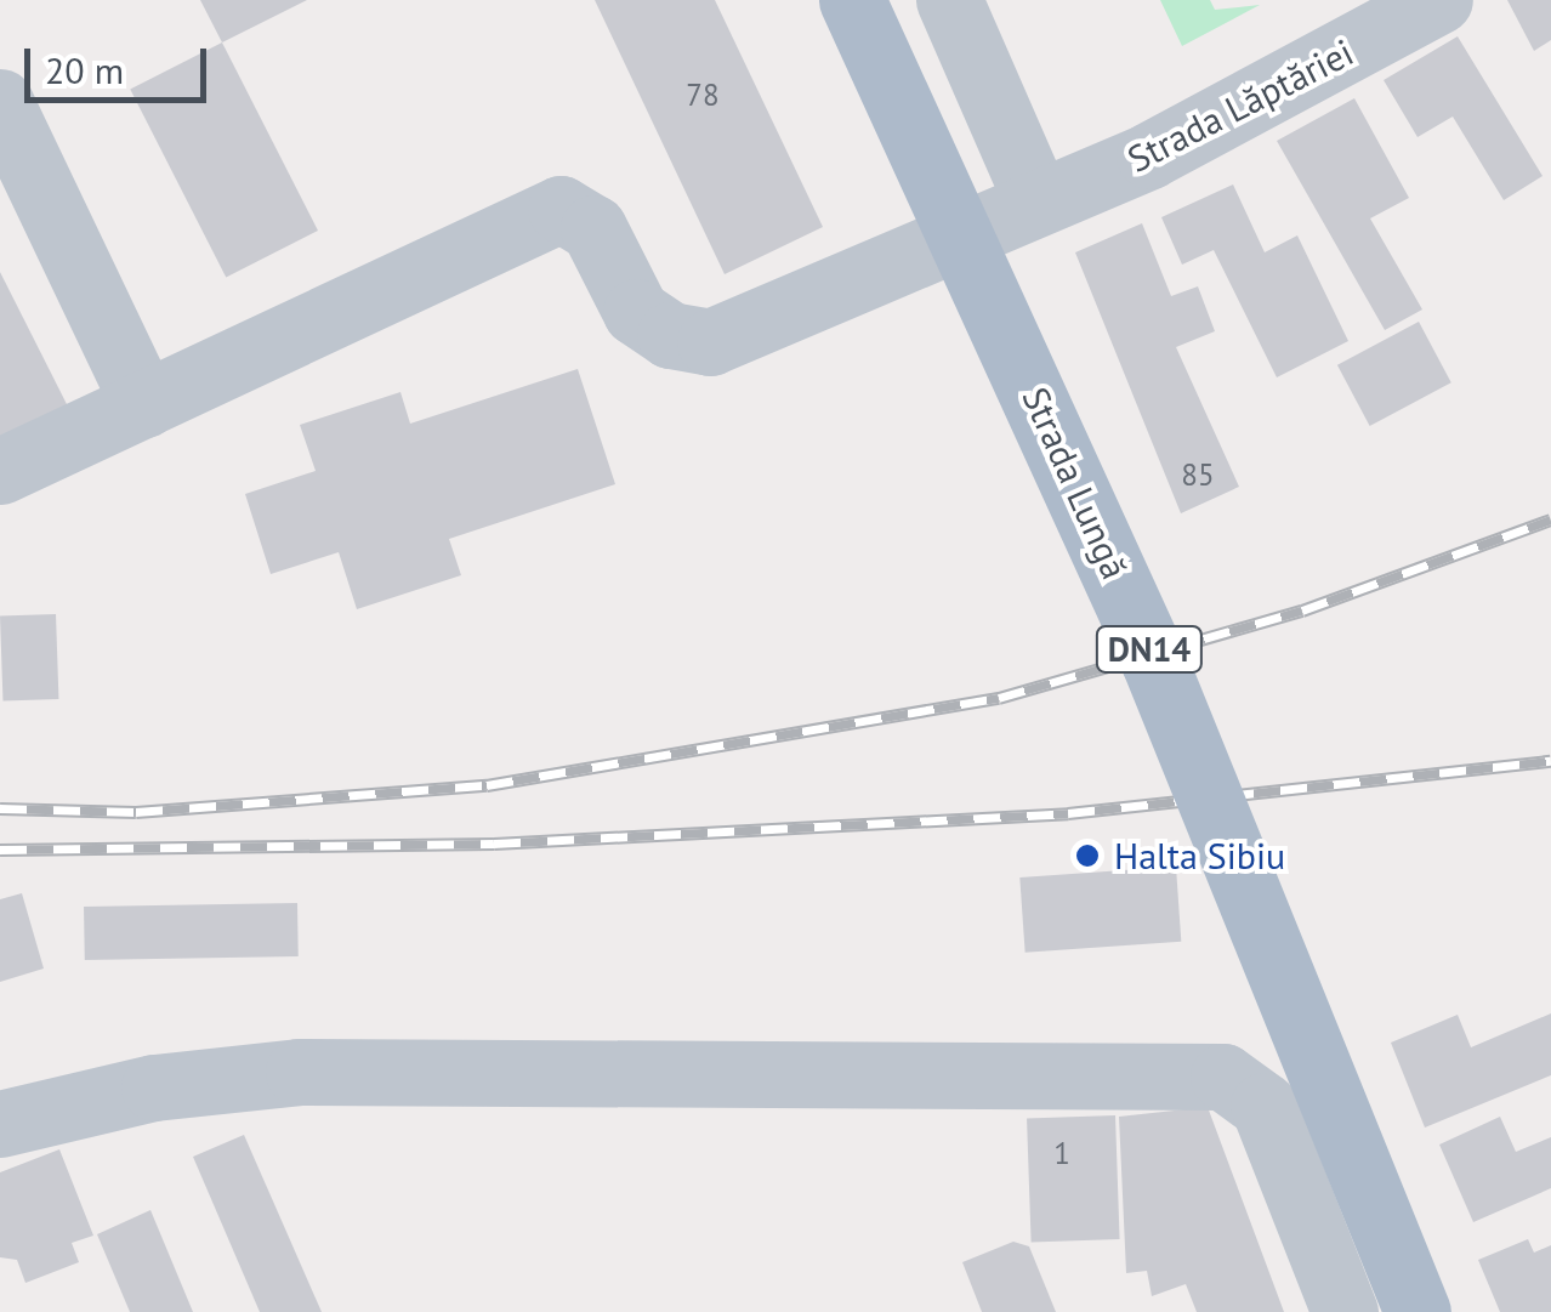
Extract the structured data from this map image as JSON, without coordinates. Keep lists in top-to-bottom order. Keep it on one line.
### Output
{"streets":{"main road":["Strada Lungă","DN14"],"street":["Strada Lăptăriei"]},"places":["Halta Sibiu"],"house_numbers":["78","85","1"],"scale_bar":"20 m"}
